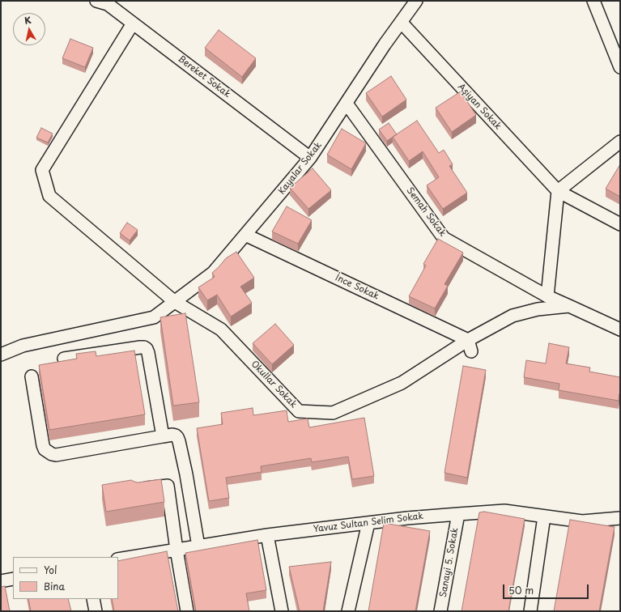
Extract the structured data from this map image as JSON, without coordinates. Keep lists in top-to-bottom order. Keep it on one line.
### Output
{"streets":{"street":["Bereket Sokak","Aşiyan Sokak","Kayalar Sokak","Semah Sokak","İnce Sokak","Okullar Sokak","Yavuz Sultan Selim Sokak","Sanayi 5. Sokak"]},"crossings":[["Bereket Sokak","Kayalar Sokak"],["Bereket Sokak","Okullar Sokak"],["Aşiyan Sokak","Kayalar Sokak"],["Kayalar Sokak","Semah Sokak"],["Kayalar Sokak","İnce Sokak"],["Kayalar Sokak","Okullar Sokak"],["Semah Sokak","Okullar Sokak"],["İnce Sokak","Okullar Sokak"],["Yavuz Sultan Selim Sokak","Sanayi 5. Sokak"]],"legend":["Yol","Bina"],"scale_bar":"50 m","north":"top"}
